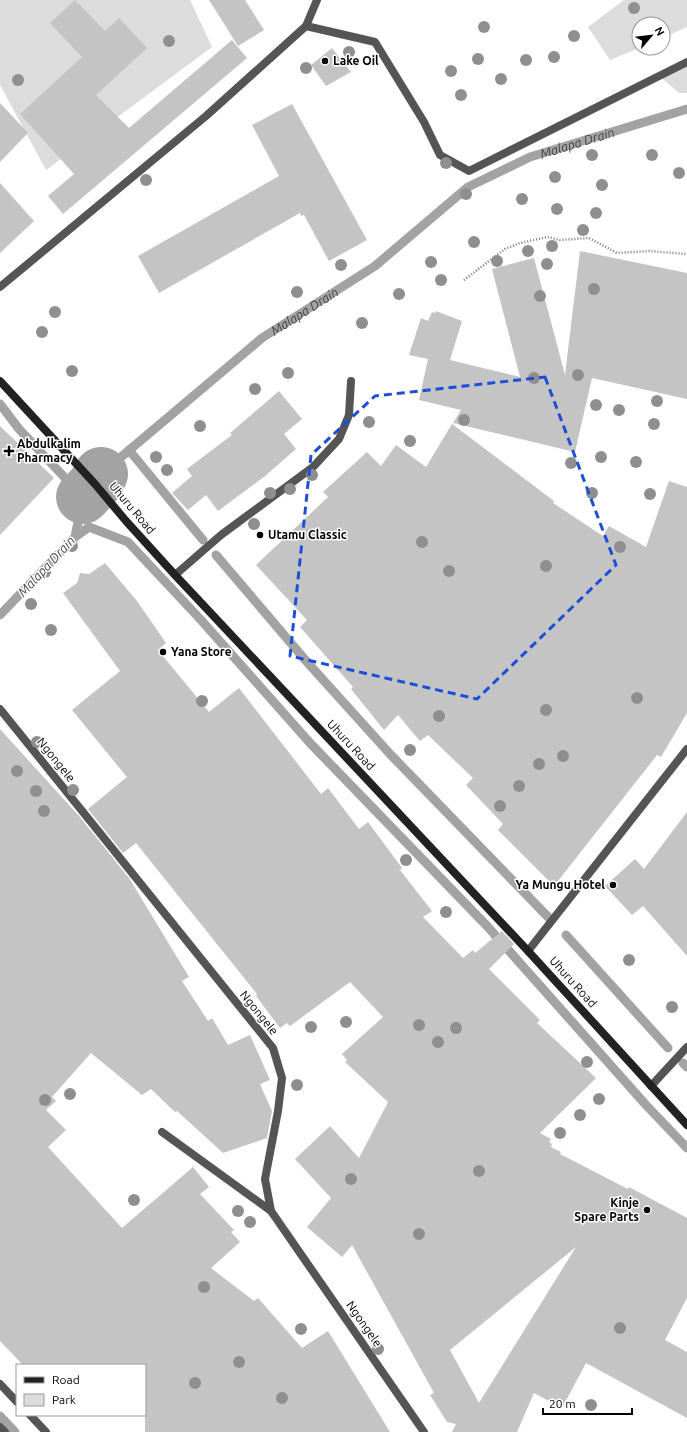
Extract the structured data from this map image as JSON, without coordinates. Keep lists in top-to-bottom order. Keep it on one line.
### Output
{"streets":{"main road":["Uhuru Road"],"street":["Ngongele"]},"water":["Malapa Drain"],"places":{"other":["Lake Oil","Utamu Classic","Yana Store","Ya Mungu Hotel","Kinje Spare Parts"],"health":["Abdulkalim Pharmacy"]},"legend":["Road","Park"],"scale_bar":"20 m","north":"top right"}
